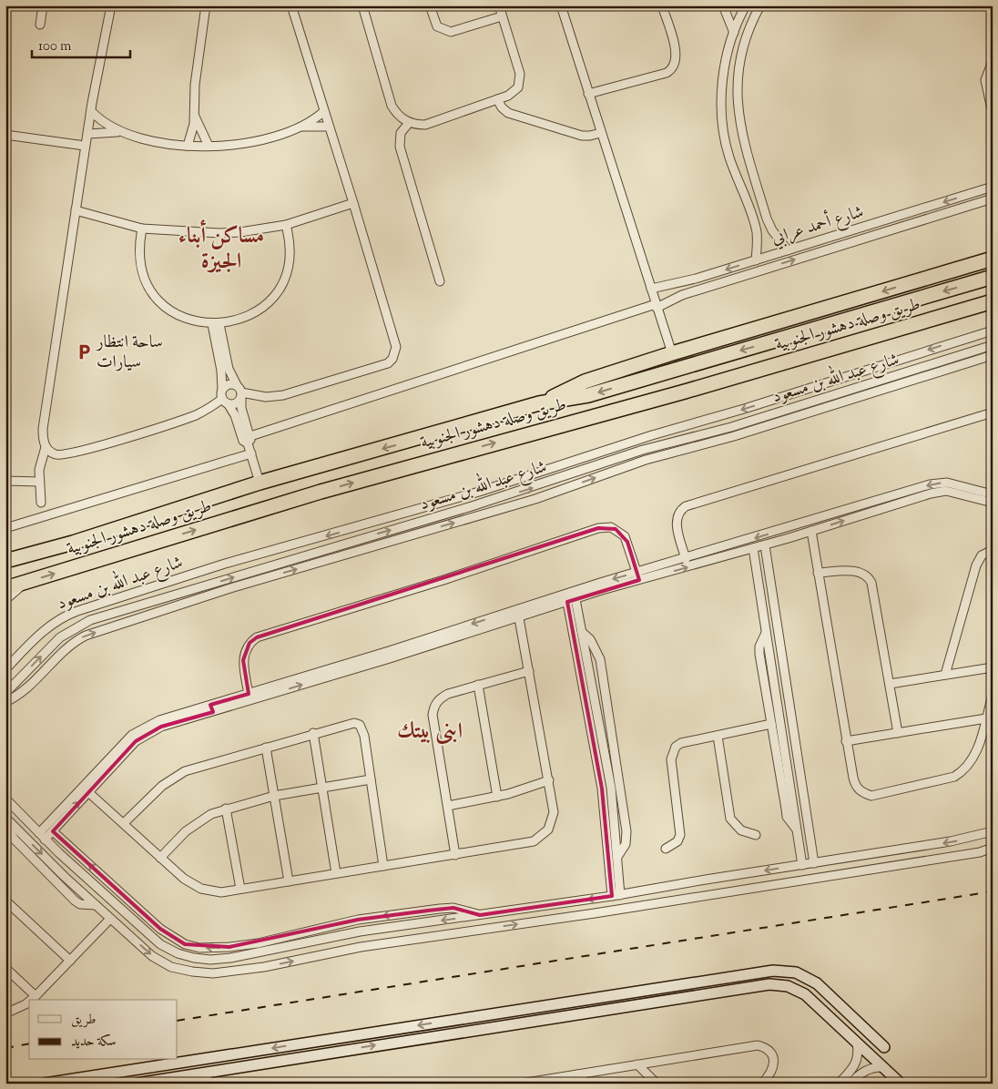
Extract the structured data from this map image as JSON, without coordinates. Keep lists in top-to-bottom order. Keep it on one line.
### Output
{"streets":{"highway":["طريق وصلة دهشور الجنوبية"],"street":["شارع أحمد عرابي","شارع عبد الله بن مسعود"]},"districts":["مساكن أبناء الجيزة","ابنى بيتك"],"places":{"parking":["ساحة انتظار سيارات"]},"legend":["طريق","سكة حديد"],"scale_bar":"100 m"}
